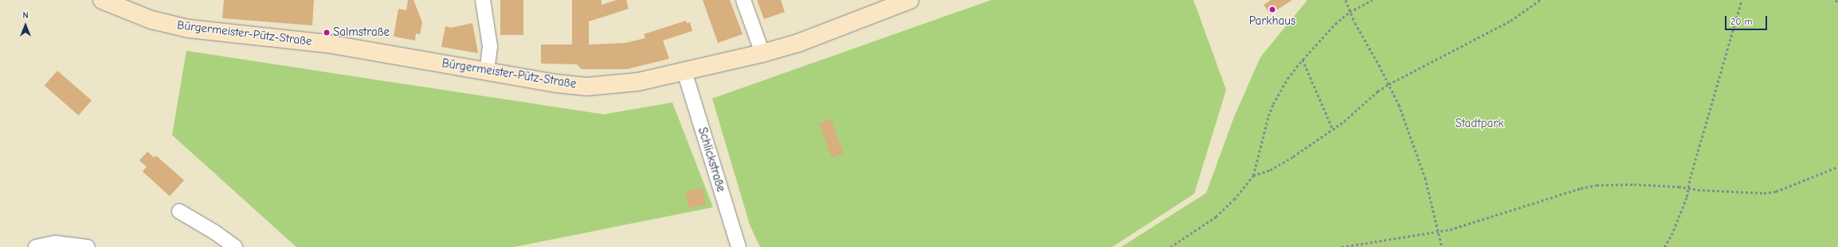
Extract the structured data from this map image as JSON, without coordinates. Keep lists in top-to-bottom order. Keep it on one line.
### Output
{"streets":{"main road":["Bürgermeister-Pütz-Straße"],"street":["Schlickstraße"]},"crossings":[["Bürgermeister-Pütz-Straße","Schlickstraße"]],"parks":["Stadtpark"],"places":["Parkhaus","Salmstraße"],"scale_bar":"20 m","north":"top"}
